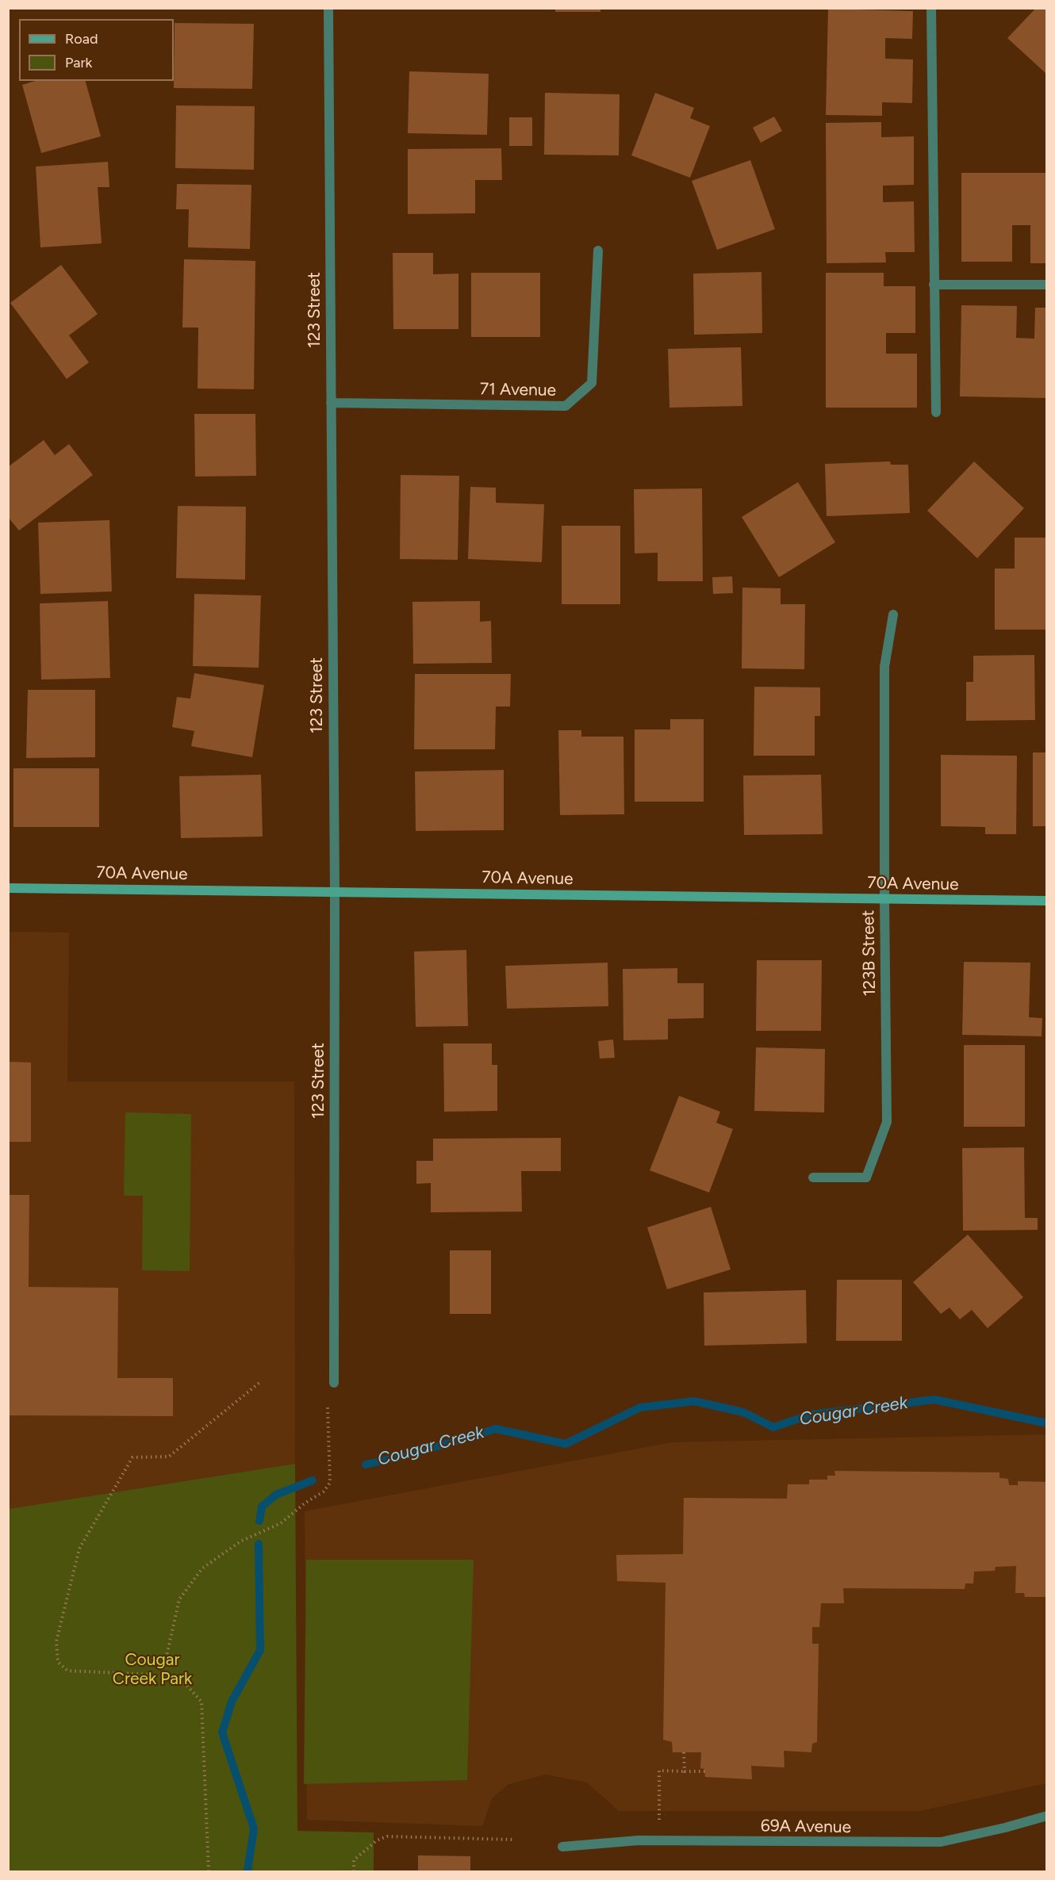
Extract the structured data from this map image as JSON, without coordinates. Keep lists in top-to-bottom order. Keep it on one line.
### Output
{"streets":{"street":["123 Street","71 Avenue","70A Avenue","123B Street","69A Avenue"]},"crossings":[["123 Street","71 Avenue"],["123 Street","70A Avenue"],["70A Avenue","123B Street"]],"water":["Cougar Creek"],"parks":["Cougar Creek Park"],"legend":["Road","Park"]}
